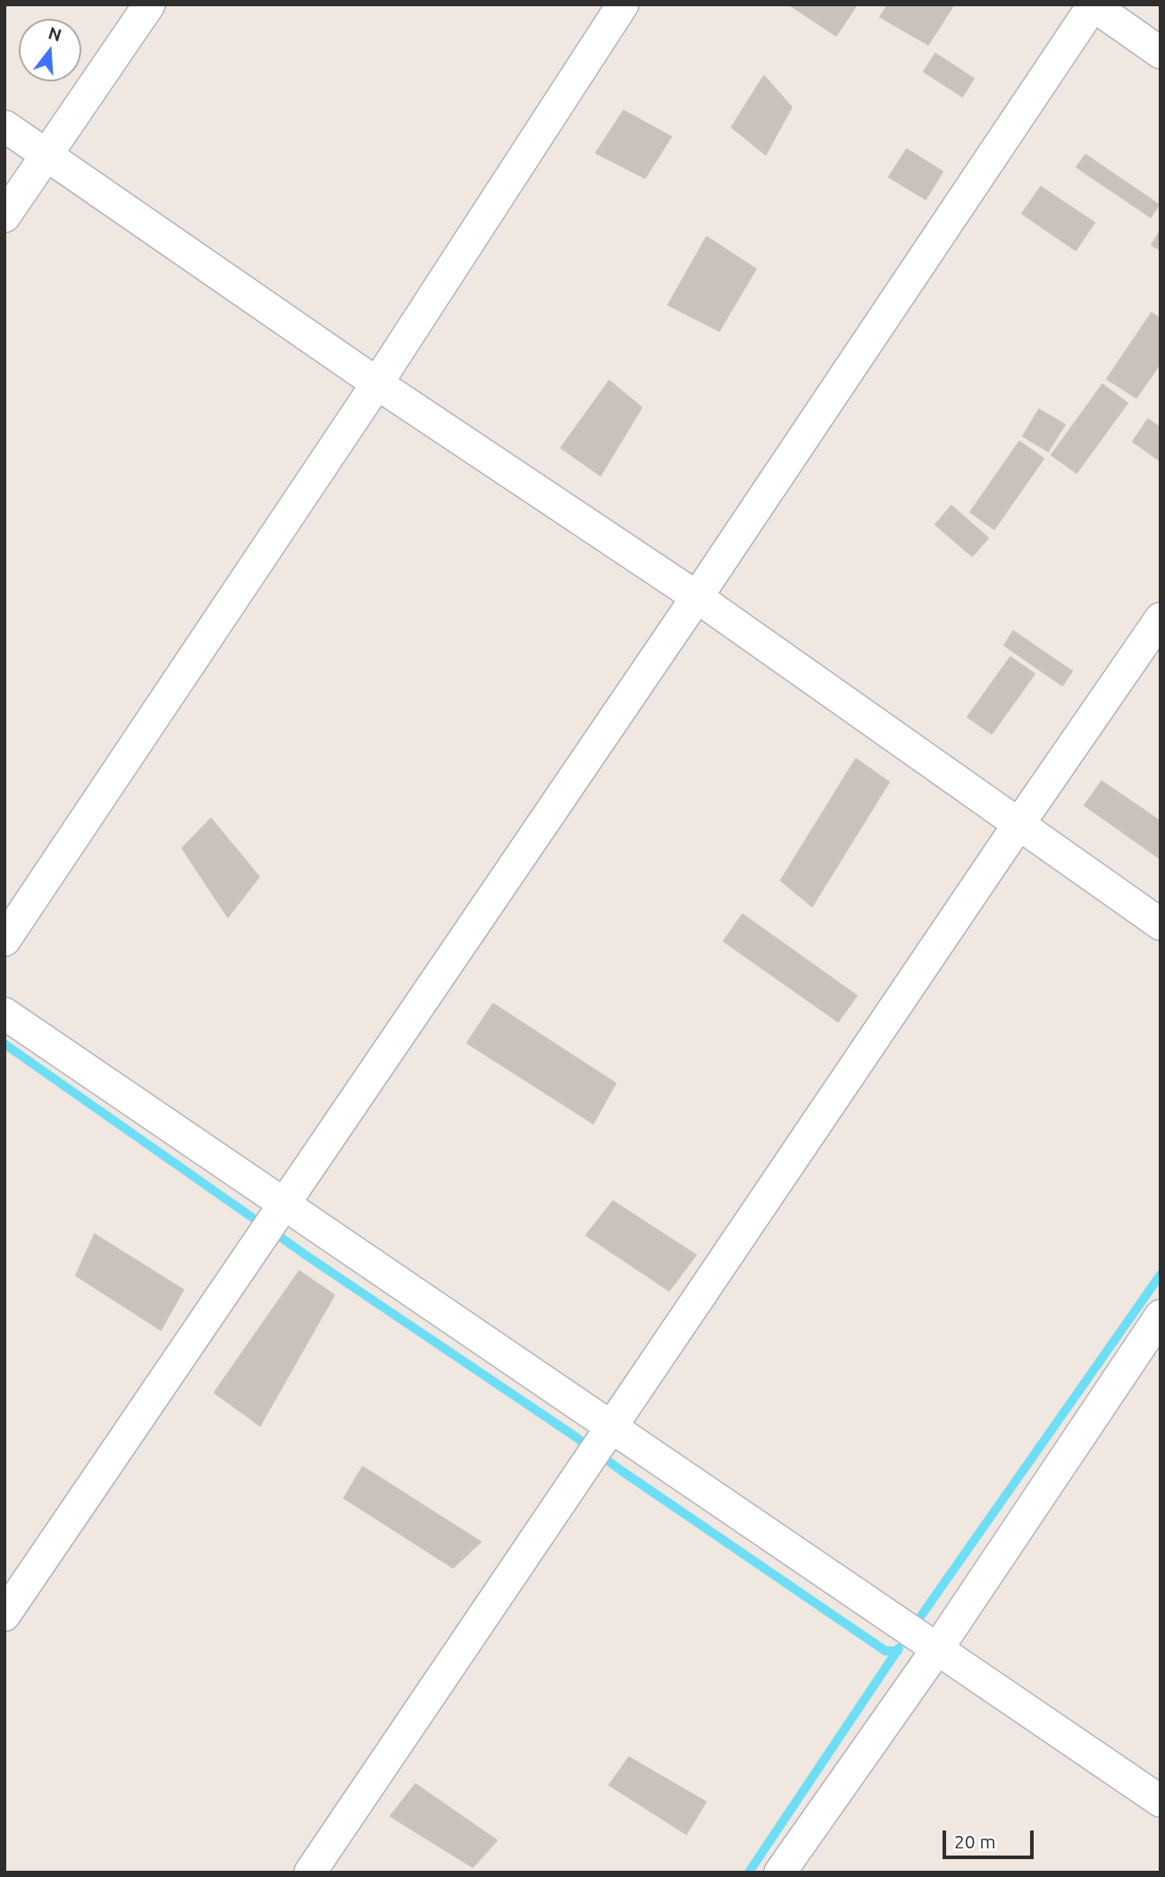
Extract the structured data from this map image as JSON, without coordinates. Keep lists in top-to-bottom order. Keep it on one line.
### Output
{"scale_bar":"20 m","north":"top"}
